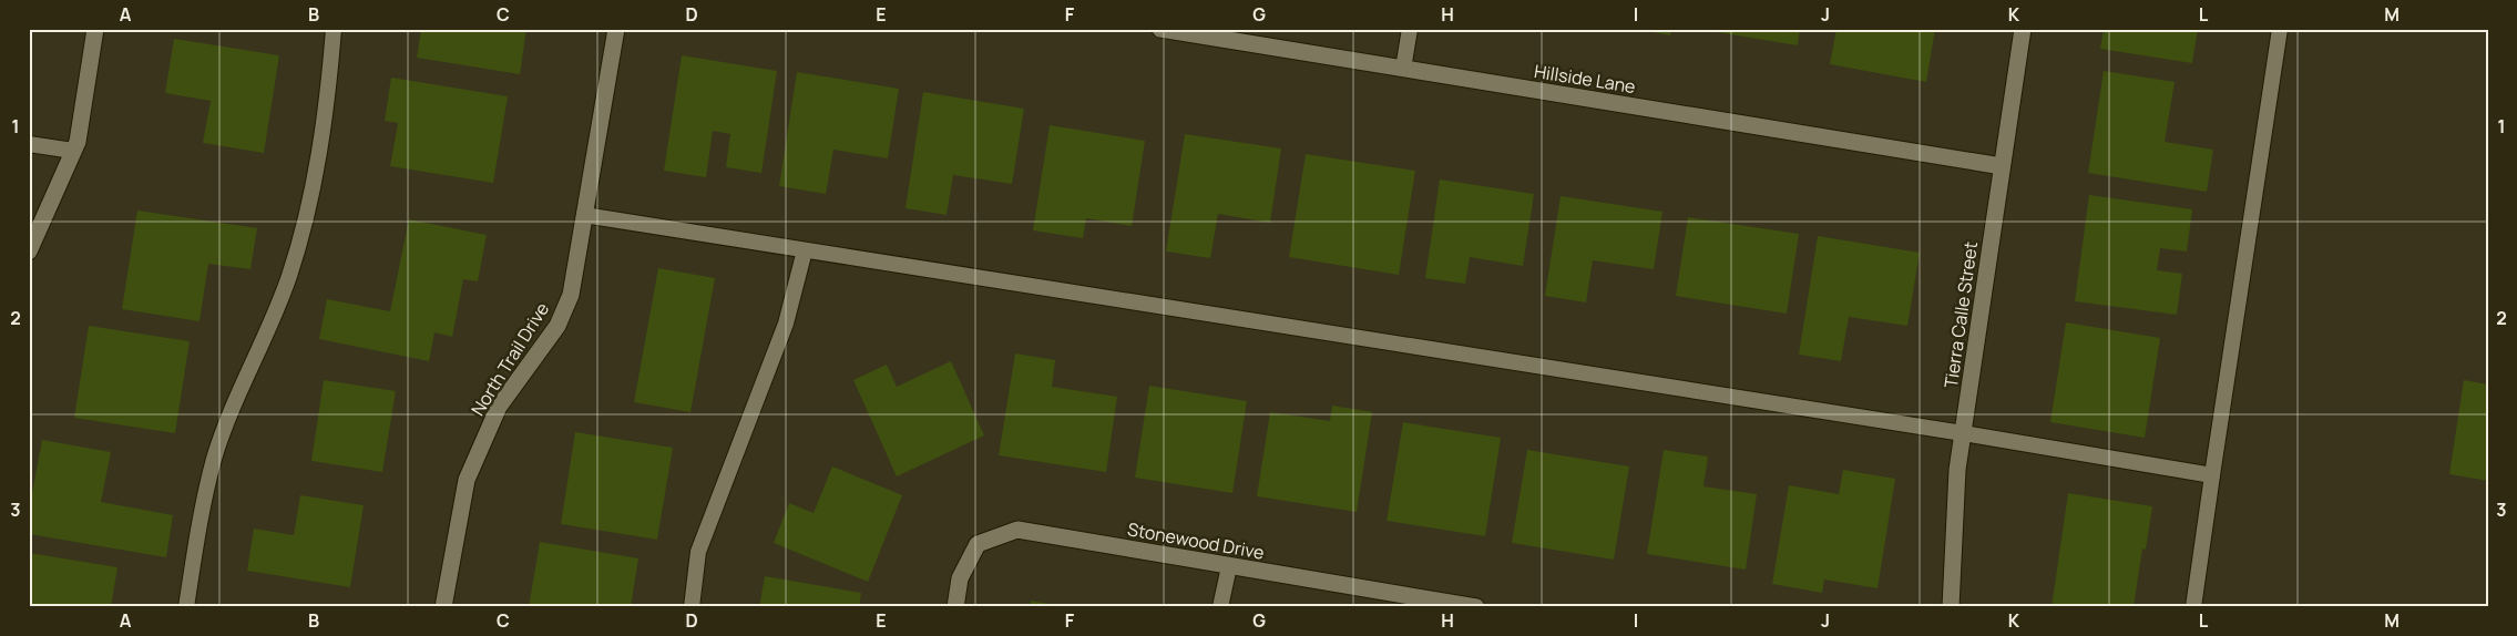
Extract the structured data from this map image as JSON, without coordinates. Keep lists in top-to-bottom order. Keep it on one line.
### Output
{"streets":{"street":["Hillside Lane","Tierra Calle Street","North Trail Drive","Stonewood Drive"]},"crossings":[["Hillside Lane","Tierra Calle Street"]],"grid":{"columns":["A","B","C","D","E","F","G","H","I","J","K","L","M"],"rows":["1","2","3"]}}
